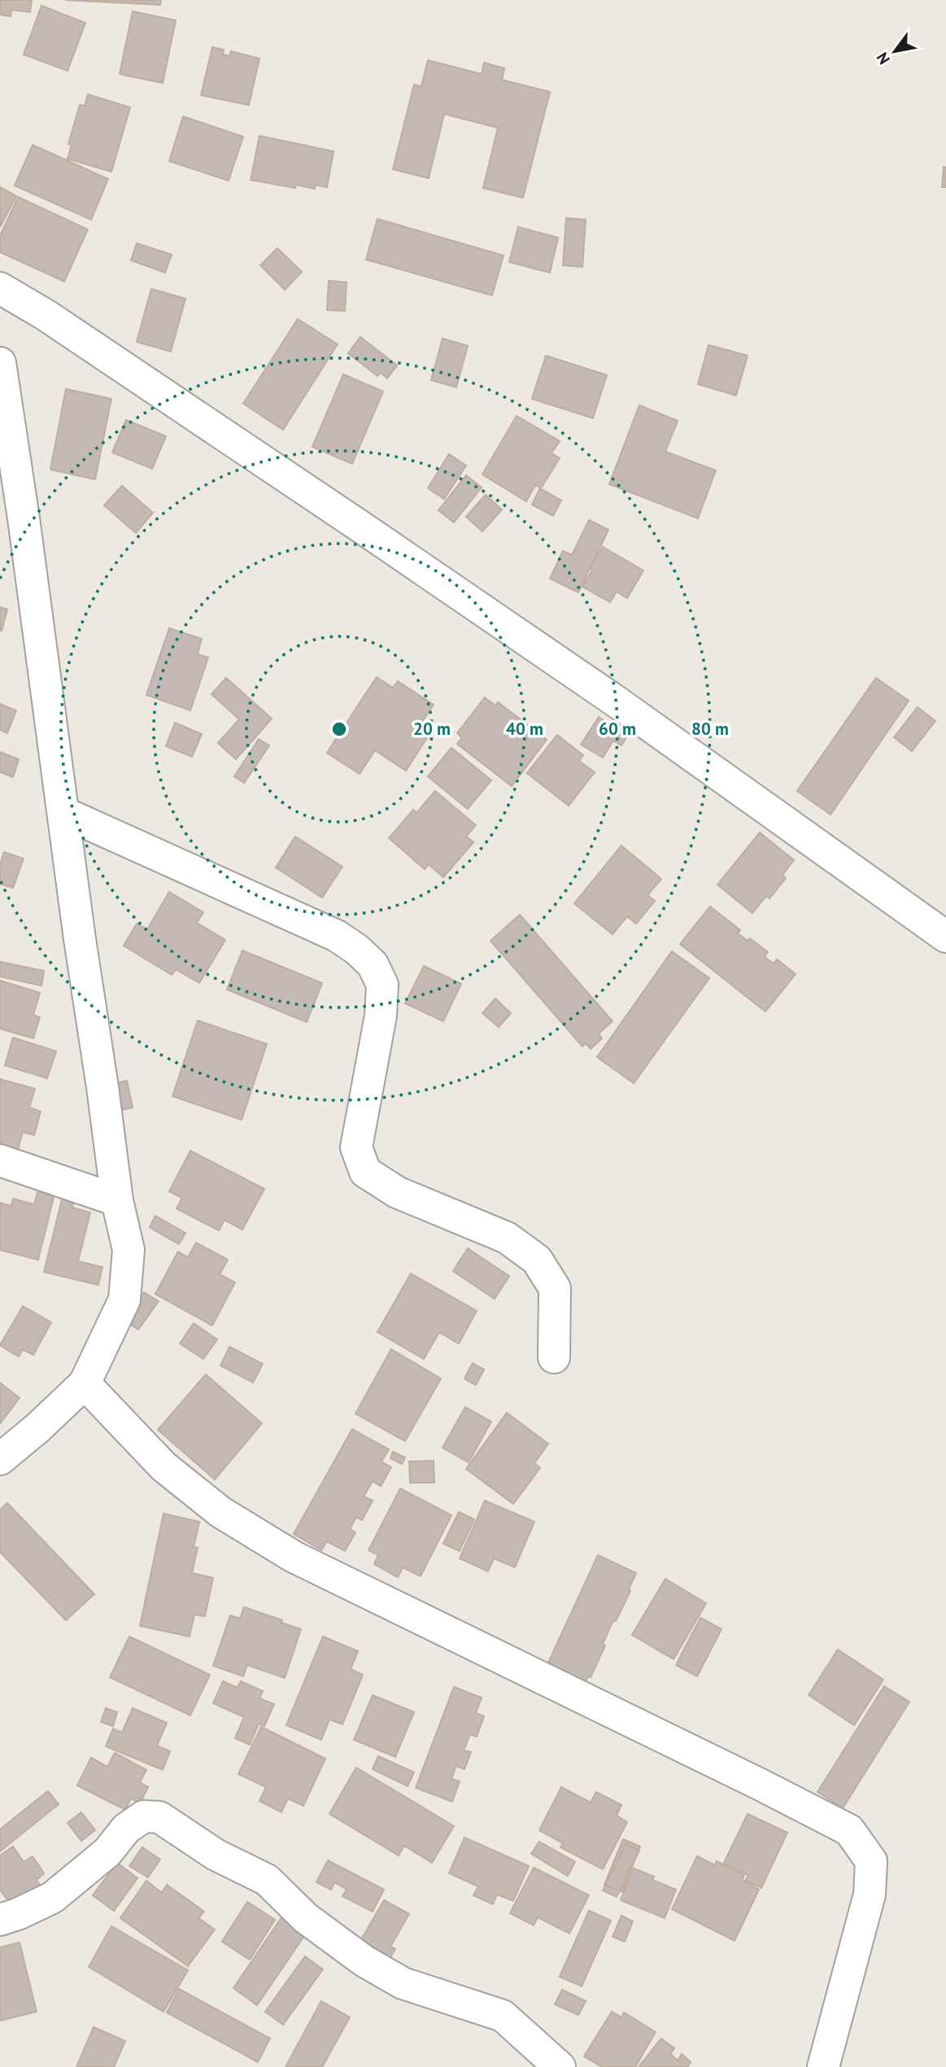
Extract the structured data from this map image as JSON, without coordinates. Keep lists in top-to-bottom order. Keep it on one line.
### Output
{"north":"bottom left","rings":["20 m","40 m","60 m","80 m"]}
